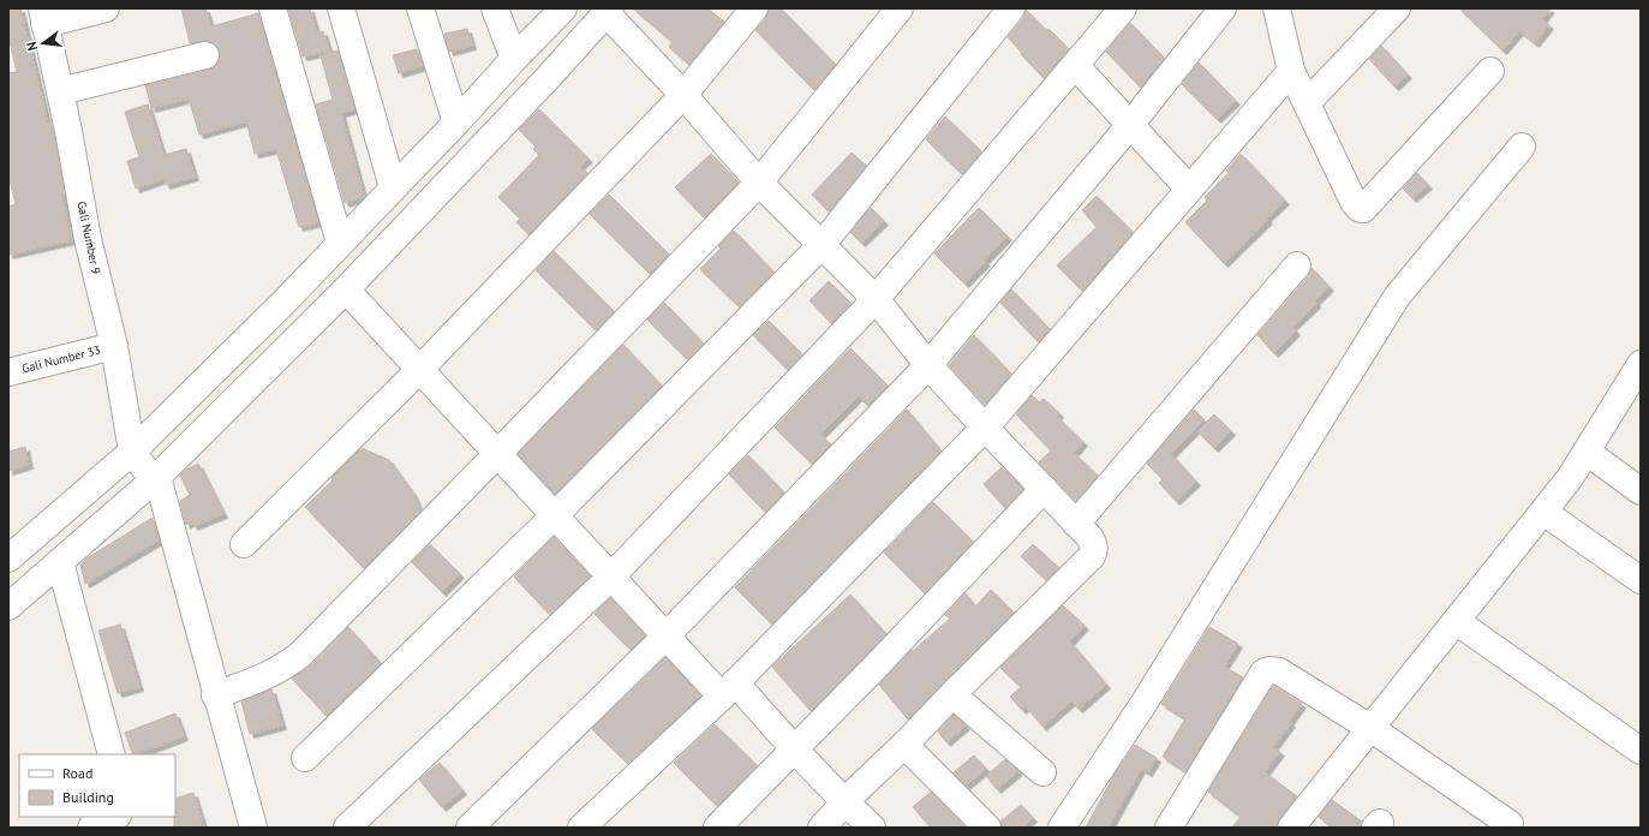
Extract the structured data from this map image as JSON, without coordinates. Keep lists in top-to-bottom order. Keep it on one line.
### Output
{"streets":{"street":["Gali Number 9","Gali Number 33"]},"crossings":[["Gali Number 9","Gali Number 33"]],"legend":["Road","Building"],"north":"left"}
